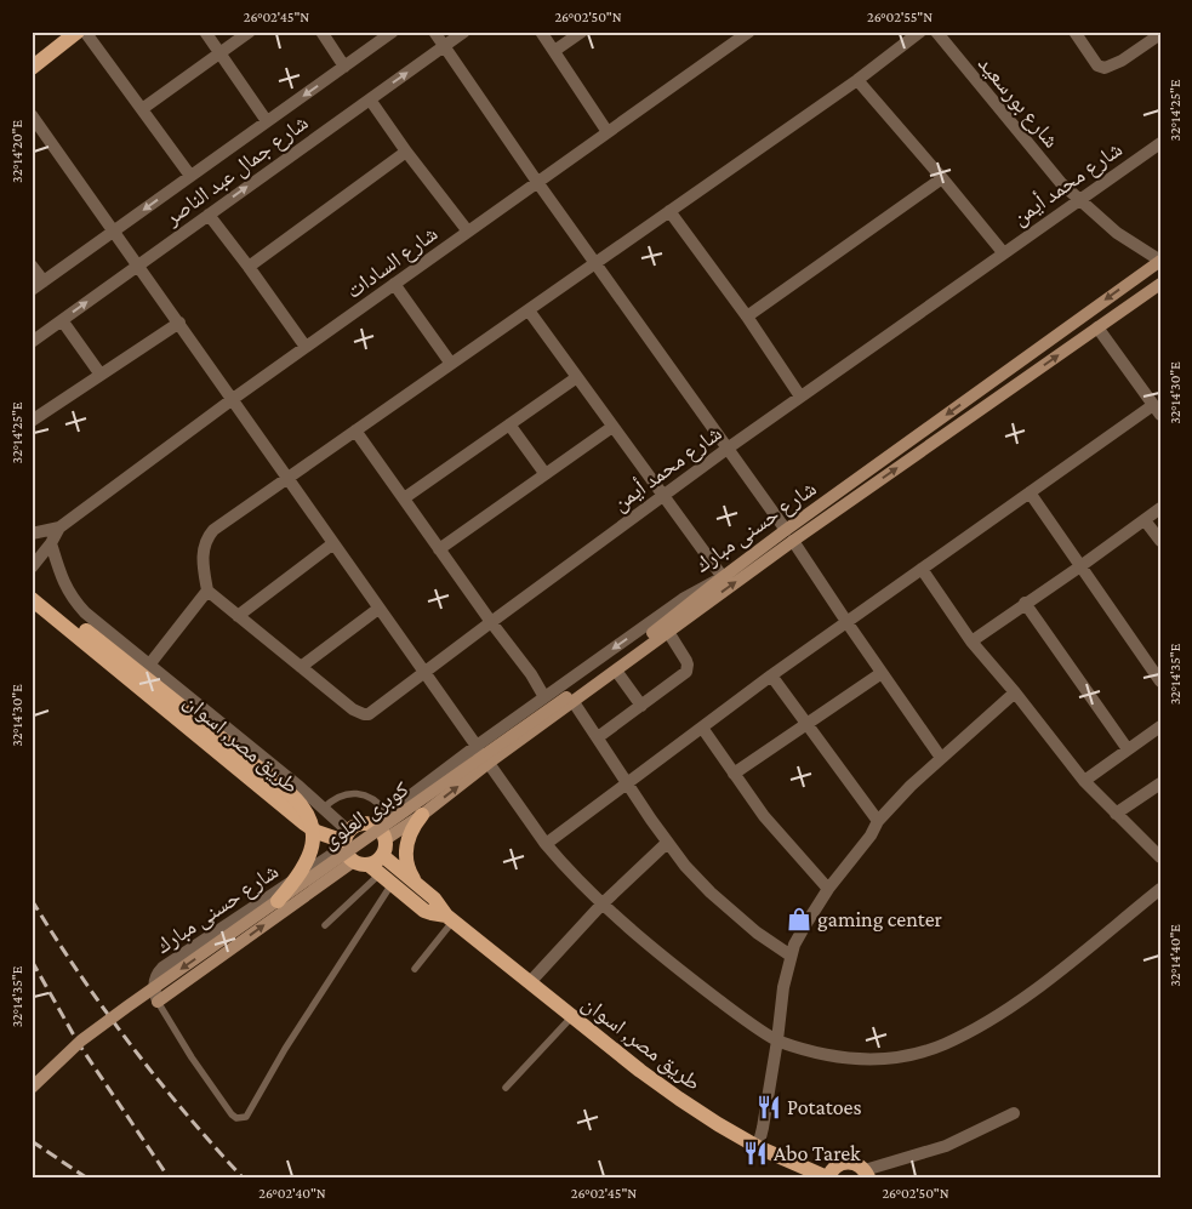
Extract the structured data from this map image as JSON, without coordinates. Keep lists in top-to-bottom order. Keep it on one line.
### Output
{"streets":{"main road":["شارع حسنى مبارك","طريق مصر, اسوان","كوبرى العلوى"],"street":["شارع بورسعيد","شارع جمال عبد الناصر","شارع محمد أيمن","شارع السادات"]},"crossings":[["شارع بورسعيد","شارع محمد أيمن"],["شارع بورسعيد","شارع حسنى مبارك"],["شارع حسنى مبارك","طريق مصر, اسوان"],["شارع حسنى مبارك","كوبرى العلوى"]],"one_way":["كوبرى العلوى"],"places":{"shop":["gaming center"],"restaurant":["Potatoes","Abo Tarek"]},"coordinates":["26°02'45\"N","26°02'50\"N","26°02'55\"N","32°14'25\"E","32°14'20\"E","32°14'30\"E","32°14'35\"E","32°14'40\"E","26°02'40\"N"]}
